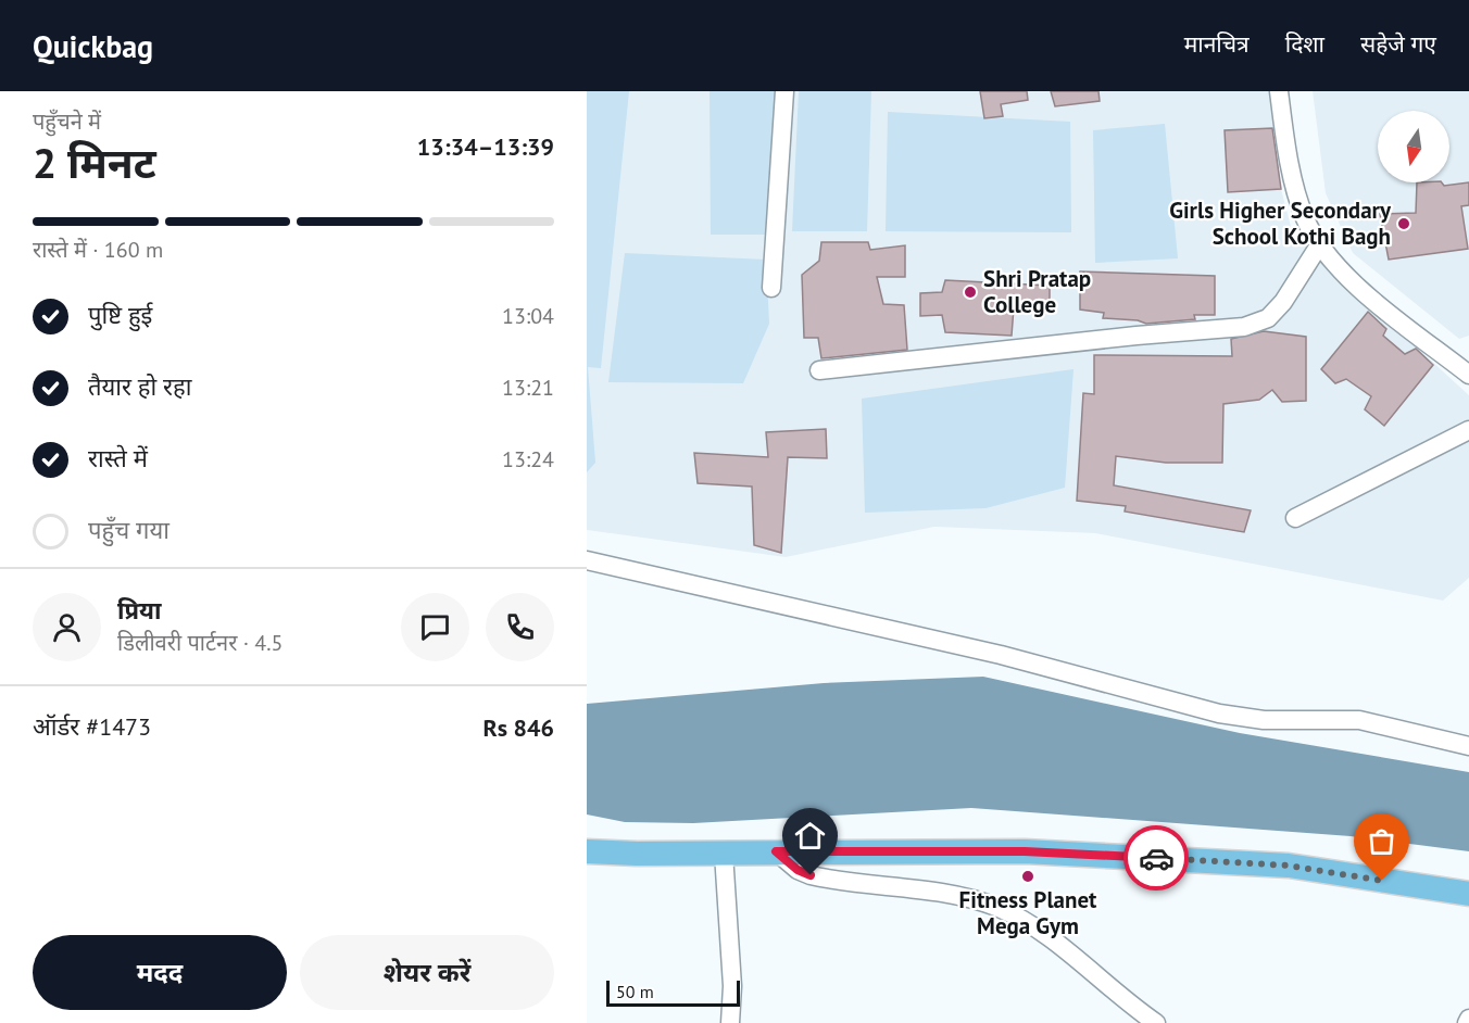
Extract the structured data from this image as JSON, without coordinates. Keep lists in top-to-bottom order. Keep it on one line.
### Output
{"places":["Girls Higher Secondary School Kothi Bagh","Shri Pratap College","Fitness Planet Mega Gym"],"scale_bar":"50 m","north":"bottom","page":{"header":"Quickbag","nav":["मानचित्र","दिशा","सहेजे गए"],"heading":["2 मिनट","पहुँचने में","13:34–13:39"],"panel":["प्रिया","डिलीवरी पार्टनर · 4.5","ऑर्डर #1473","Rs 846"],"bar":"रास्ते में · 160 m","list":[["पुष्टि हुई","13:04"],["तैयार हो रहा","13:21"],["रास्ते में","13:24"],"पहुँच गया"],"buttons":["मदद","शेयर करें"],"scale":"50 m"}}
